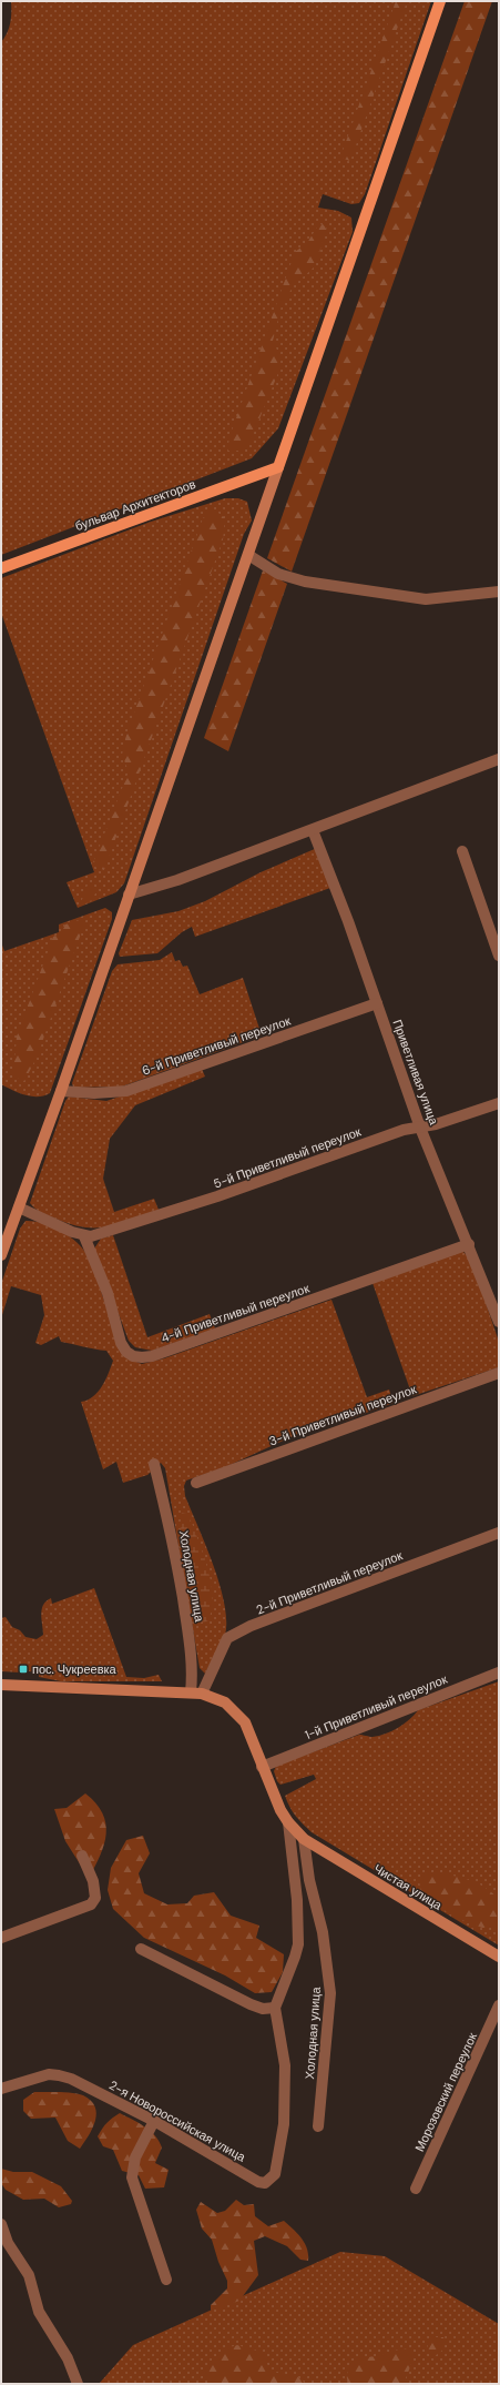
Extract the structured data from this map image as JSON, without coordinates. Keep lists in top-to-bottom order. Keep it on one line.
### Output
{"streets":{"main road":["бульвар Архитекторов","Чистая улица"],"street":["6-й Приветливый переулок","Приветливая улица","5-й Приветливый переулок","4-й Приветливый переулок","3-й Приветливый переулок","Холодная улица","2-й Приветливый переулок","1-й Приветливый переулок","Морозовский переулок","2-я Новороссийская улица"]},"crossings":[["6-й Приветливый переулок","Приветливая улица"],["Приветливая улица","5-й Приветливый переулок"],["Приветливая улица","4-й Приветливый переулок"],["5-й Приветливый переулок","4-й Приветливый переулок"],["Холодная улица","2-й Приветливый переулок"],["Холодная улица","Чистая улица"],["2-й Приветливый переулок","Чистая улица"],["1-й Приветливый переулок","Чистая улица"]],"places":{"transit":["пос. Чукреевка"]}}
